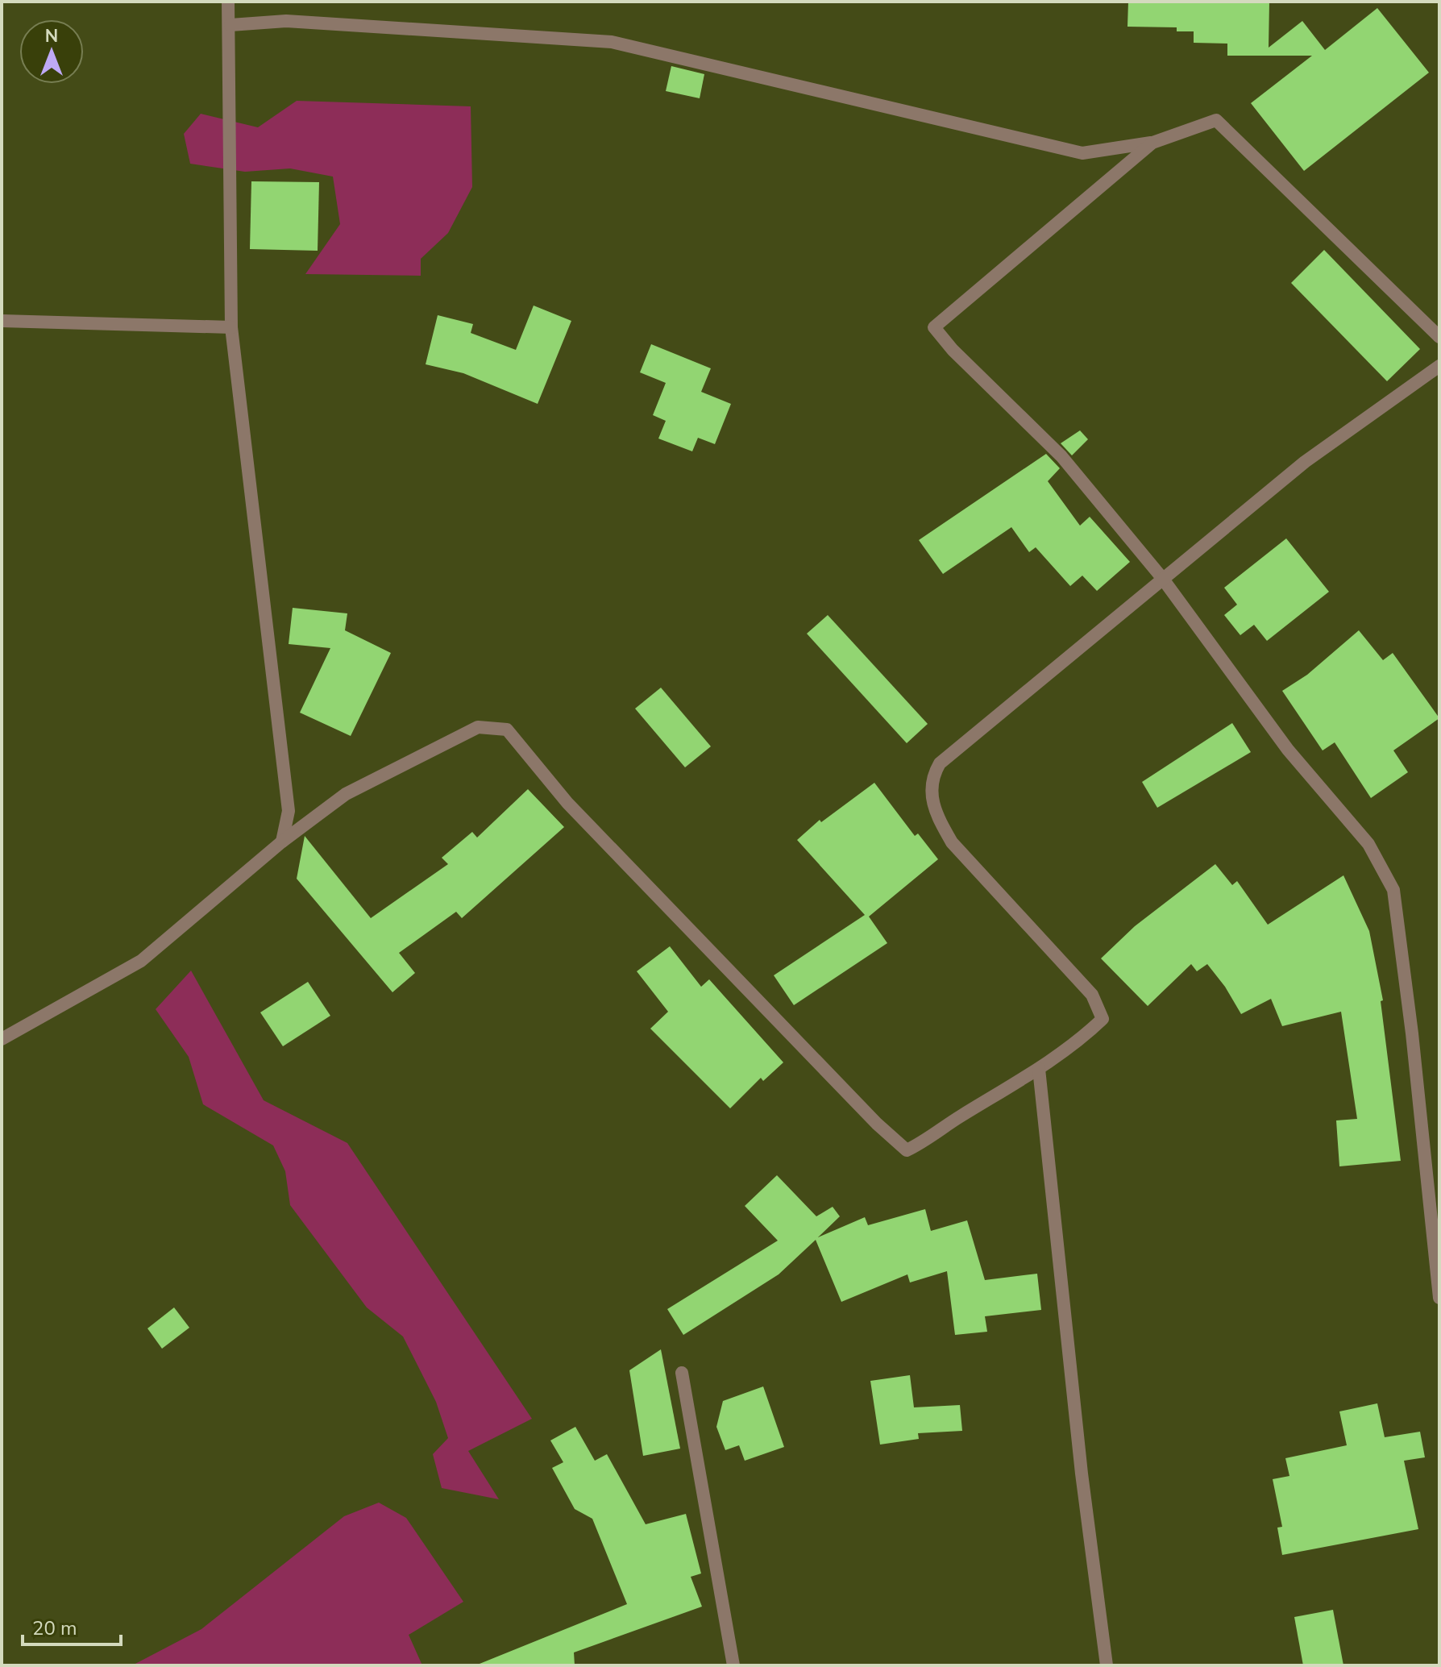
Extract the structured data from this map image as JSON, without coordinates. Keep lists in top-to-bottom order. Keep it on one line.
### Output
{"scale_bar":"20 m","north":"top"}
